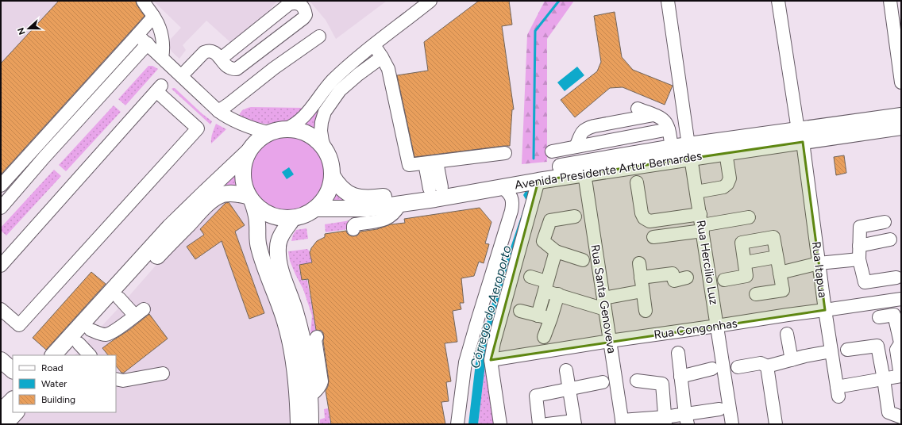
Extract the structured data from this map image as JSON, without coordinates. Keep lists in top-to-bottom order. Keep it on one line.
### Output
{"streets":{"main road":["Avenida Presidente Artur Bernardes"],"street":["Rua Hercilio Luz","Rua Itapua","Rua Santa Genoveva","Rua Congonhas"]},"crossings":[["Avenida Presidente Artur Bernardes","Rua Hercilio Luz"],["Avenida Presidente Artur Bernardes","Rua Itapua"],["Avenida Presidente Artur Bernardes","Rua Santa Genoveva"],["Rua Hercilio Luz","Rua Congonhas"],["Rua Itapua","Rua Congonhas"],["Rua Santa Genoveva","Rua Congonhas"]],"water":["Córrego do Aeroporto"],"legend":["Road","Water","Building"],"north":"left"}
